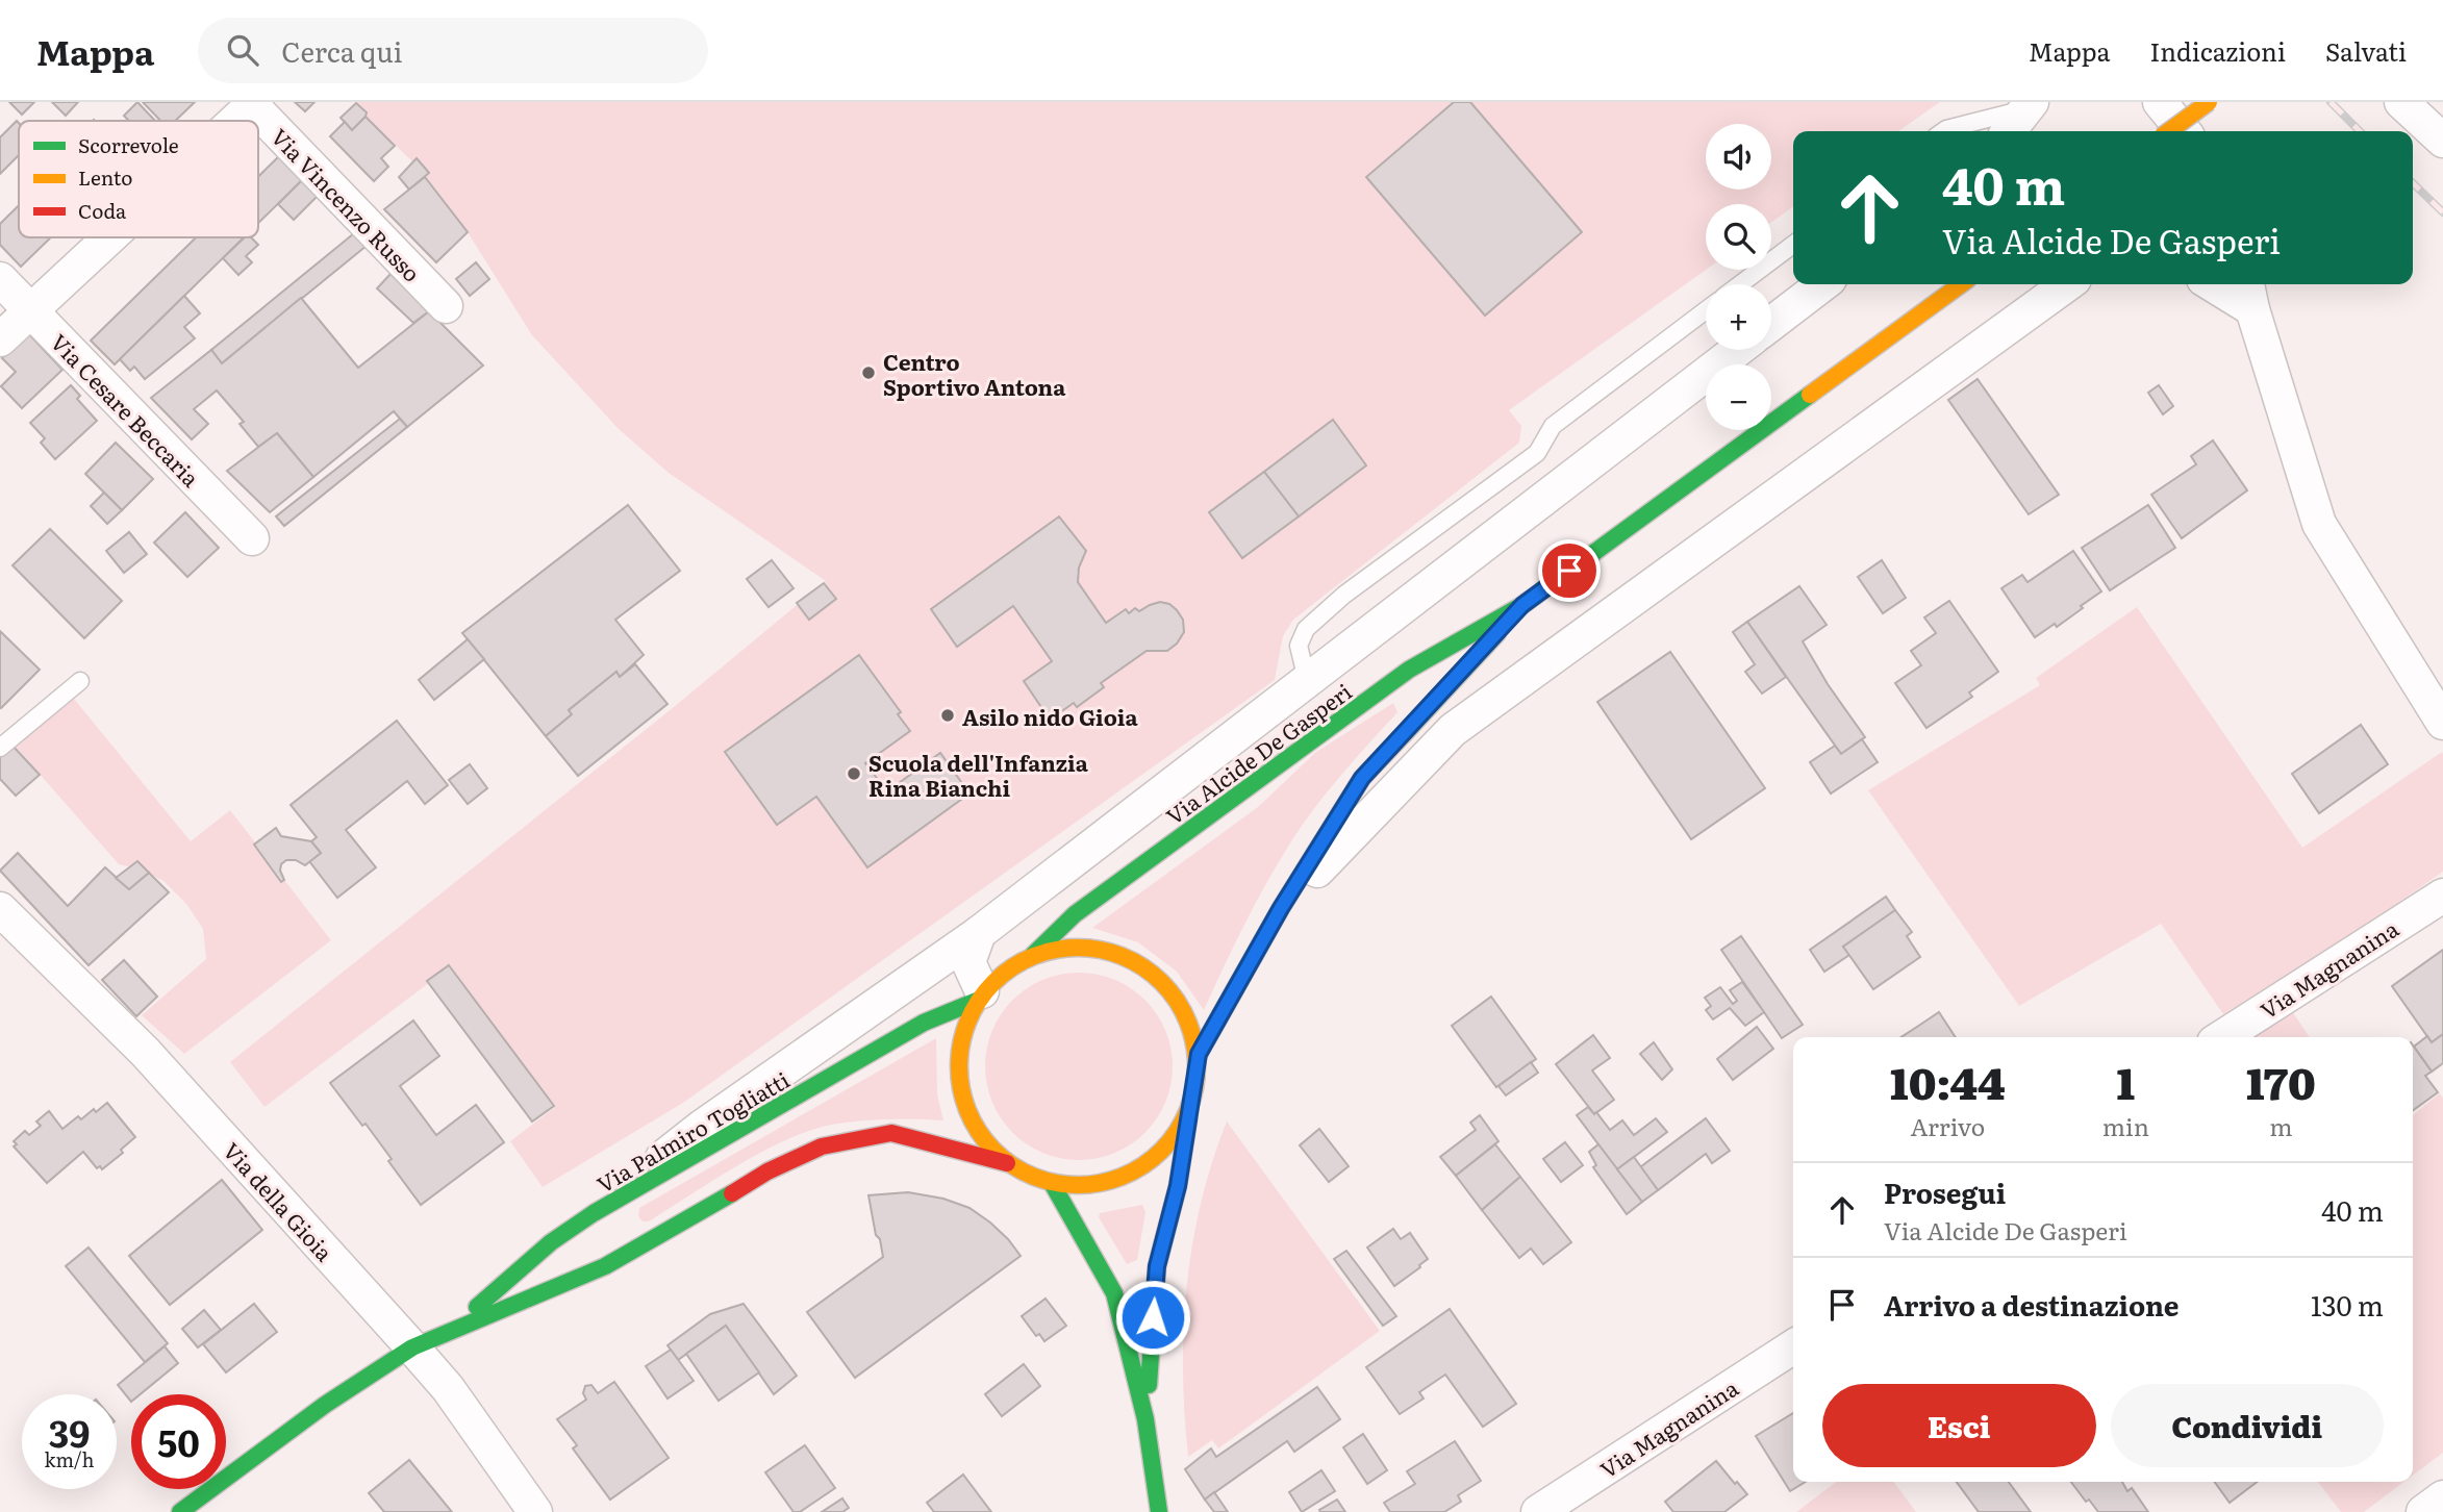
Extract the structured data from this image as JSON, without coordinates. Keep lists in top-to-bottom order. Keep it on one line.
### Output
{"streets":{"main road":["Via Alcide De Gasperi","Via Palmiro Togliatti"],"street":["Via Vincenzo Russo","Via Cesare Beccaria","Via Magnanina","Via della Gioia"]},"crossings":[["Via Alcide De Gasperi","Via Palmiro Togliatti"],["Via Palmiro Togliatti","Via della Gioia"]],"places":["Centro Sportivo Antona","Asilo nido Gioia","Scuola dell'Infanzia Rina Bianchi"],"legend":["Scorrevole","Lento","Coda"],"page":{"header":"Mappa","search":"Cerca qui","nav":["Mappa","Indicazioni","Salvati"],"map_buttons":["+","−"],"turn":["40 m","Via Alcide De Gasperi"],"eta":["10:44","Arrivo","1","min","170","m"],"list":[{"name":"Prosegui","note":"Via Alcide De Gasperi","value":"40 m"},{"name":"Arrivo a destinazione","value":"130 m"}],"buttons":["Esci","Condividi"],"speed":"39 km/h","limit":"50"}}
